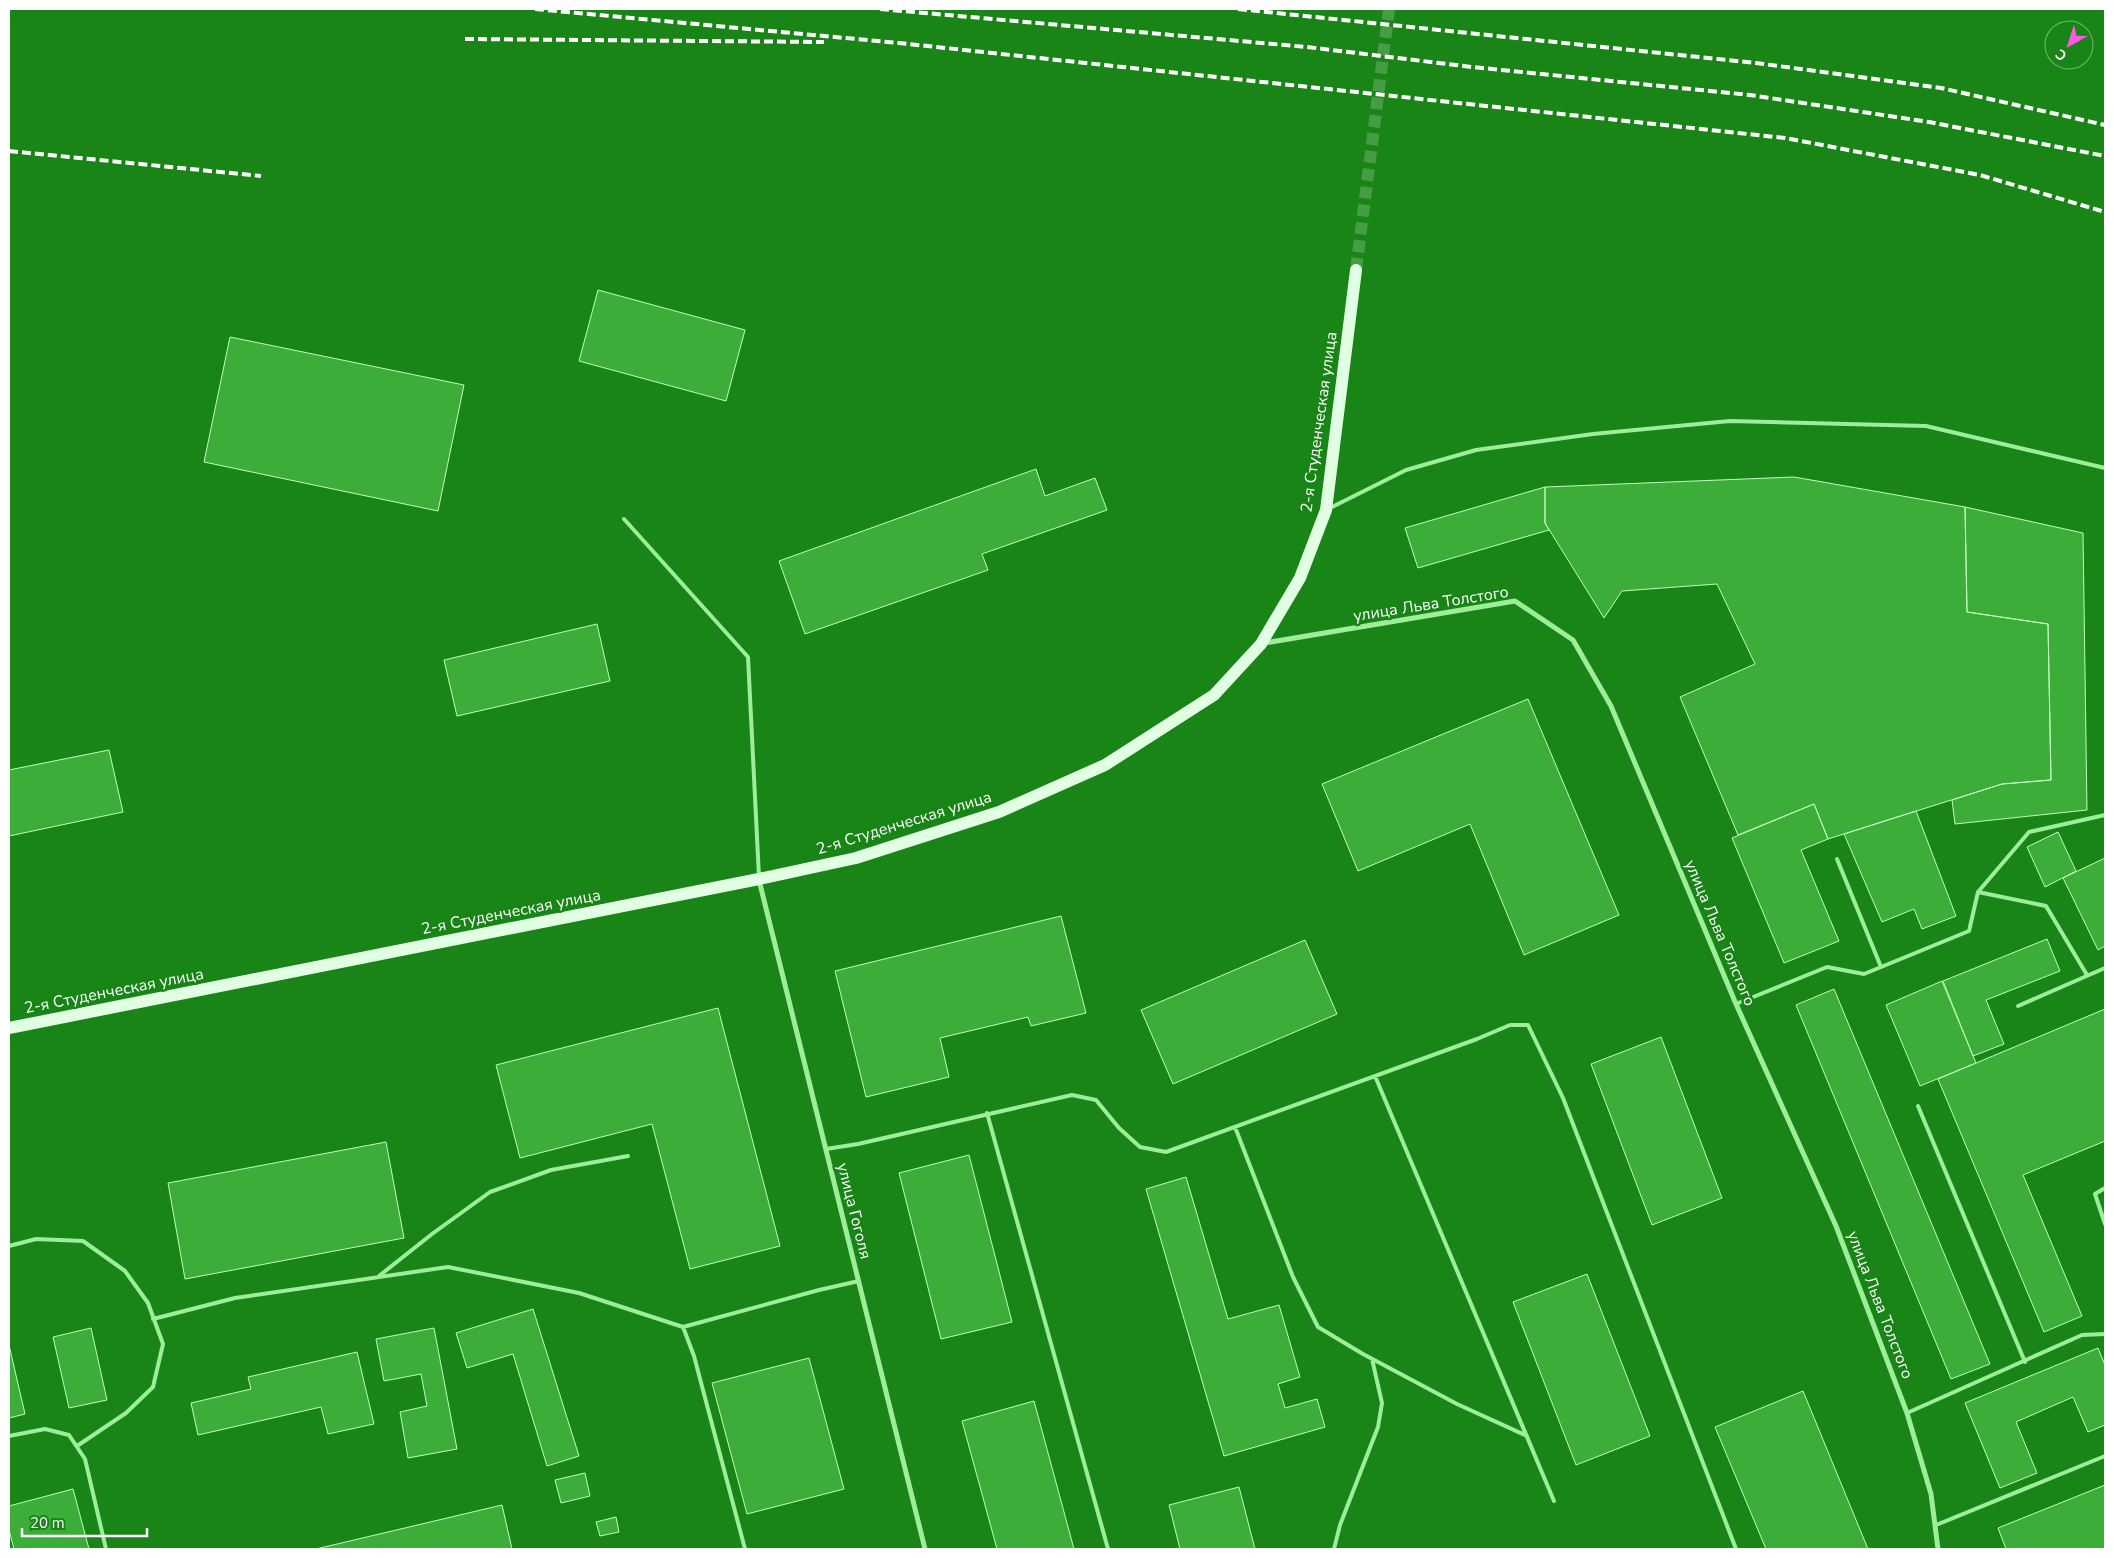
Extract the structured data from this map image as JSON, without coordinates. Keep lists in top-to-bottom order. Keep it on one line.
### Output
{"streets":{"main road":["2-я Студенческая улица"],"street":["улица Льва Толстого","улица Гоголя"]},"crossings":[["2-я Студенческая улица","улица Льва Толстого"],["2-я Студенческая улица","улица Гоголя"]],"scale_bar":"20 m","north":"bottom left"}
